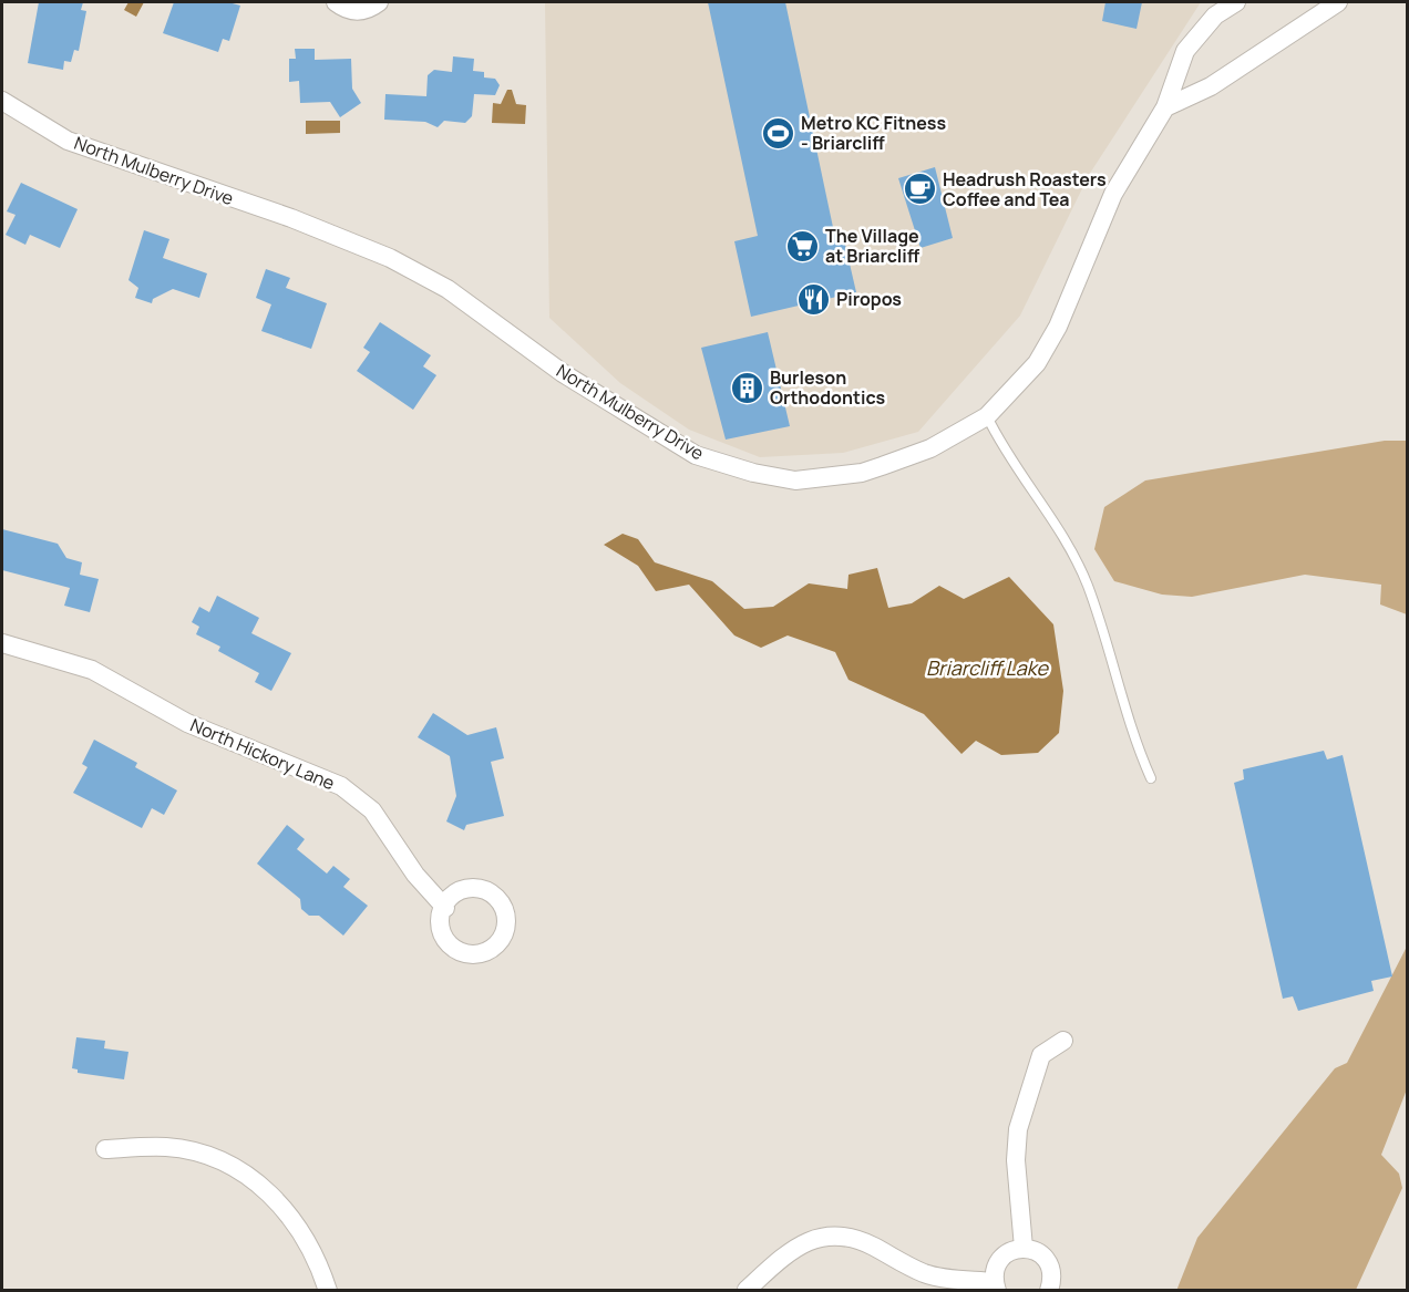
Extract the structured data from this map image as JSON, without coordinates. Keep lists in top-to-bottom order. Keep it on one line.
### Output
{"streets":{"street":["North Mulberry Drive","North Hickory Lane"]},"water":["Briarcliff Lake"],"places":{"sports":["Metro KC Fitness - Briarcliff"],"cafe":["Headrush Roasters Coffee and Tea"],"supermarket":["The Village at Briarcliff"],"restaurant":["Piropos"],"building":["Burleson Orthodontics"]}}
